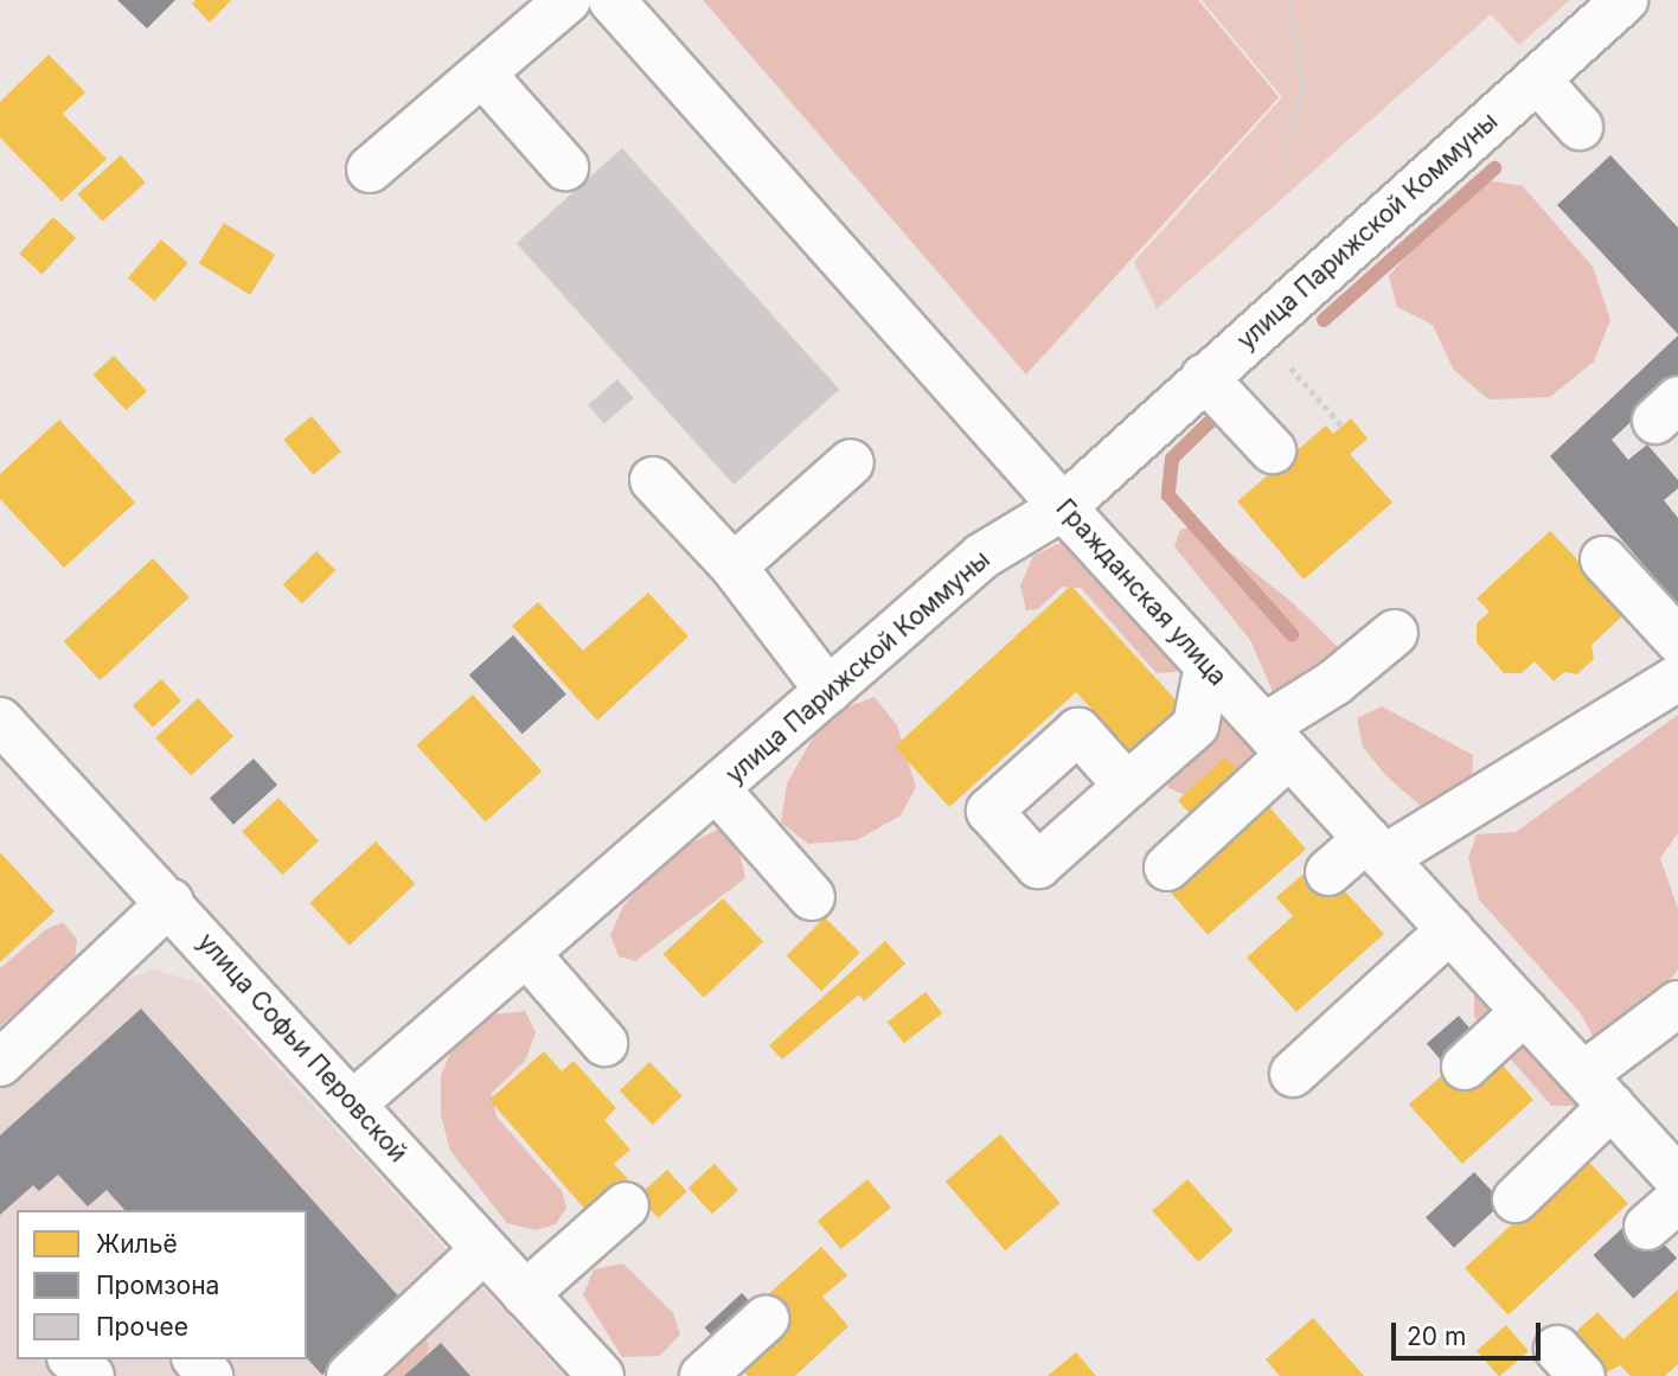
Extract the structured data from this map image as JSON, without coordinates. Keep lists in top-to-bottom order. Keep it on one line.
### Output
{"streets":{"street":["улица Парижской Коммуны","Гражданская улица","улица Софьи Перовской"]},"crossings":[["улица Парижской Коммуны","Гражданская улица"],["улица Парижской Коммуны","улица Софьи Перовской"]],"legend":["Жильё","Промзона","Прочее"],"scale_bar":"20 m"}
